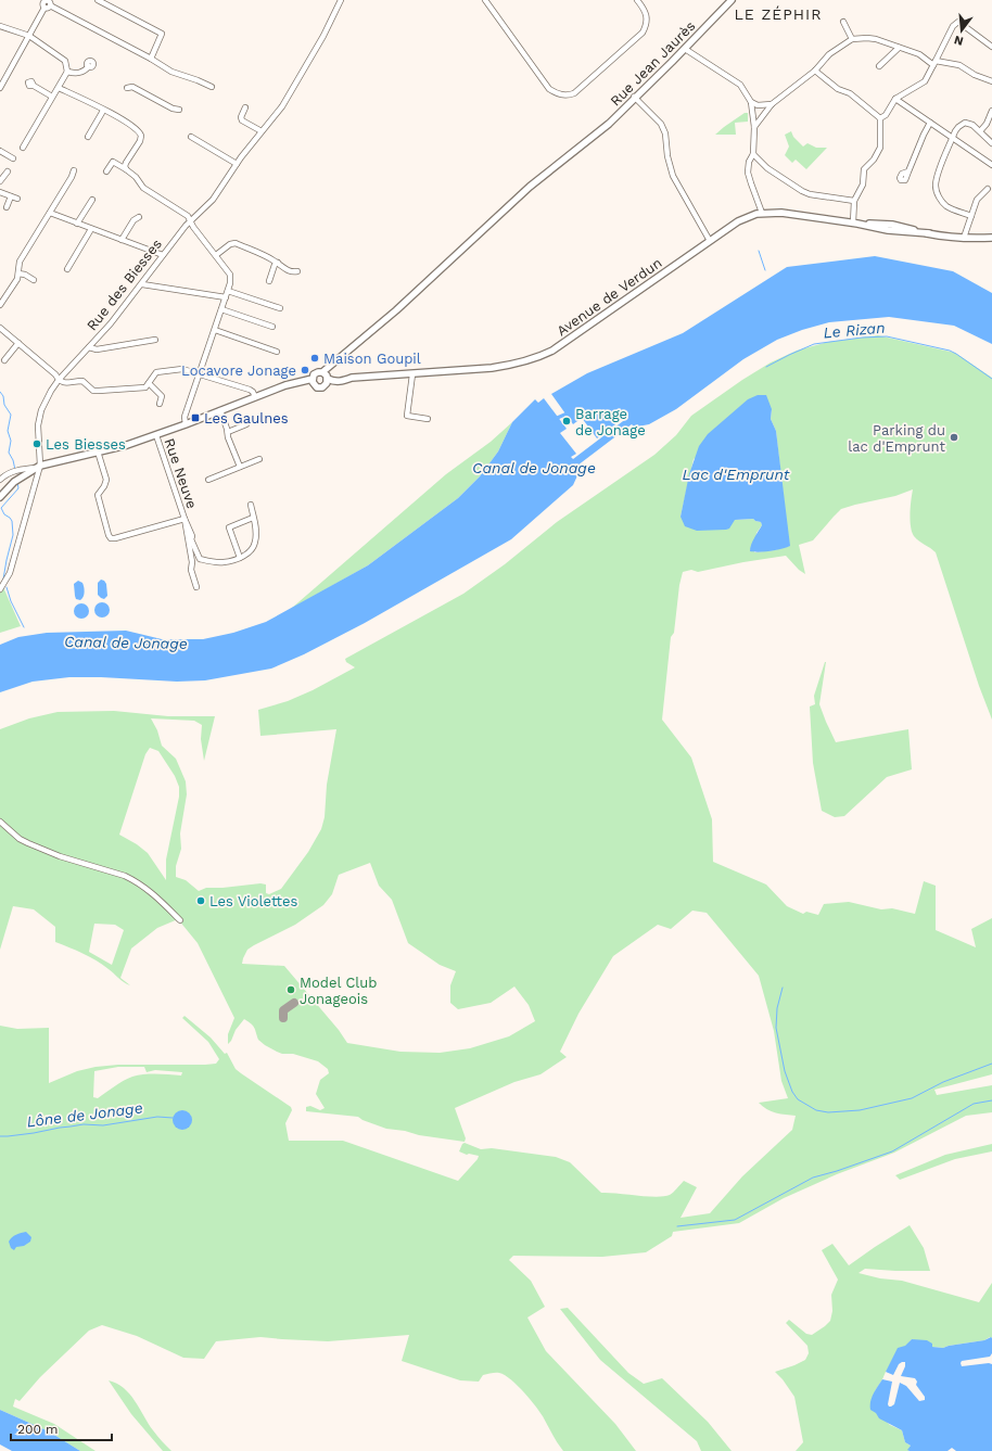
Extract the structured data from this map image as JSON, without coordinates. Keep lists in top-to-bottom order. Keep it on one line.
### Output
{"streets":{"main road":["Rue Jean Jaurès","Avenue de Verdun"],"street":["Rue des Biesses","Rue Neuve"]},"crossings":[["Rue Jean Jaurès","Avenue de Verdun"]],"districts":["LE ZÉPHIR"],"water":["Le Rizan","Canal de Jonage","Lac d'Emprunt","Lône de Jonage"],"places":{"other":["Maison Goupil","Locavore Jonage","Barrage de Jonage","Parking du lac d'Emprunt","Les Biesses","Les Violettes","Model Club Jonageois"],"transit":["Les Gaulnes"]},"scale_bar":"200 m","north":"bottom"}
